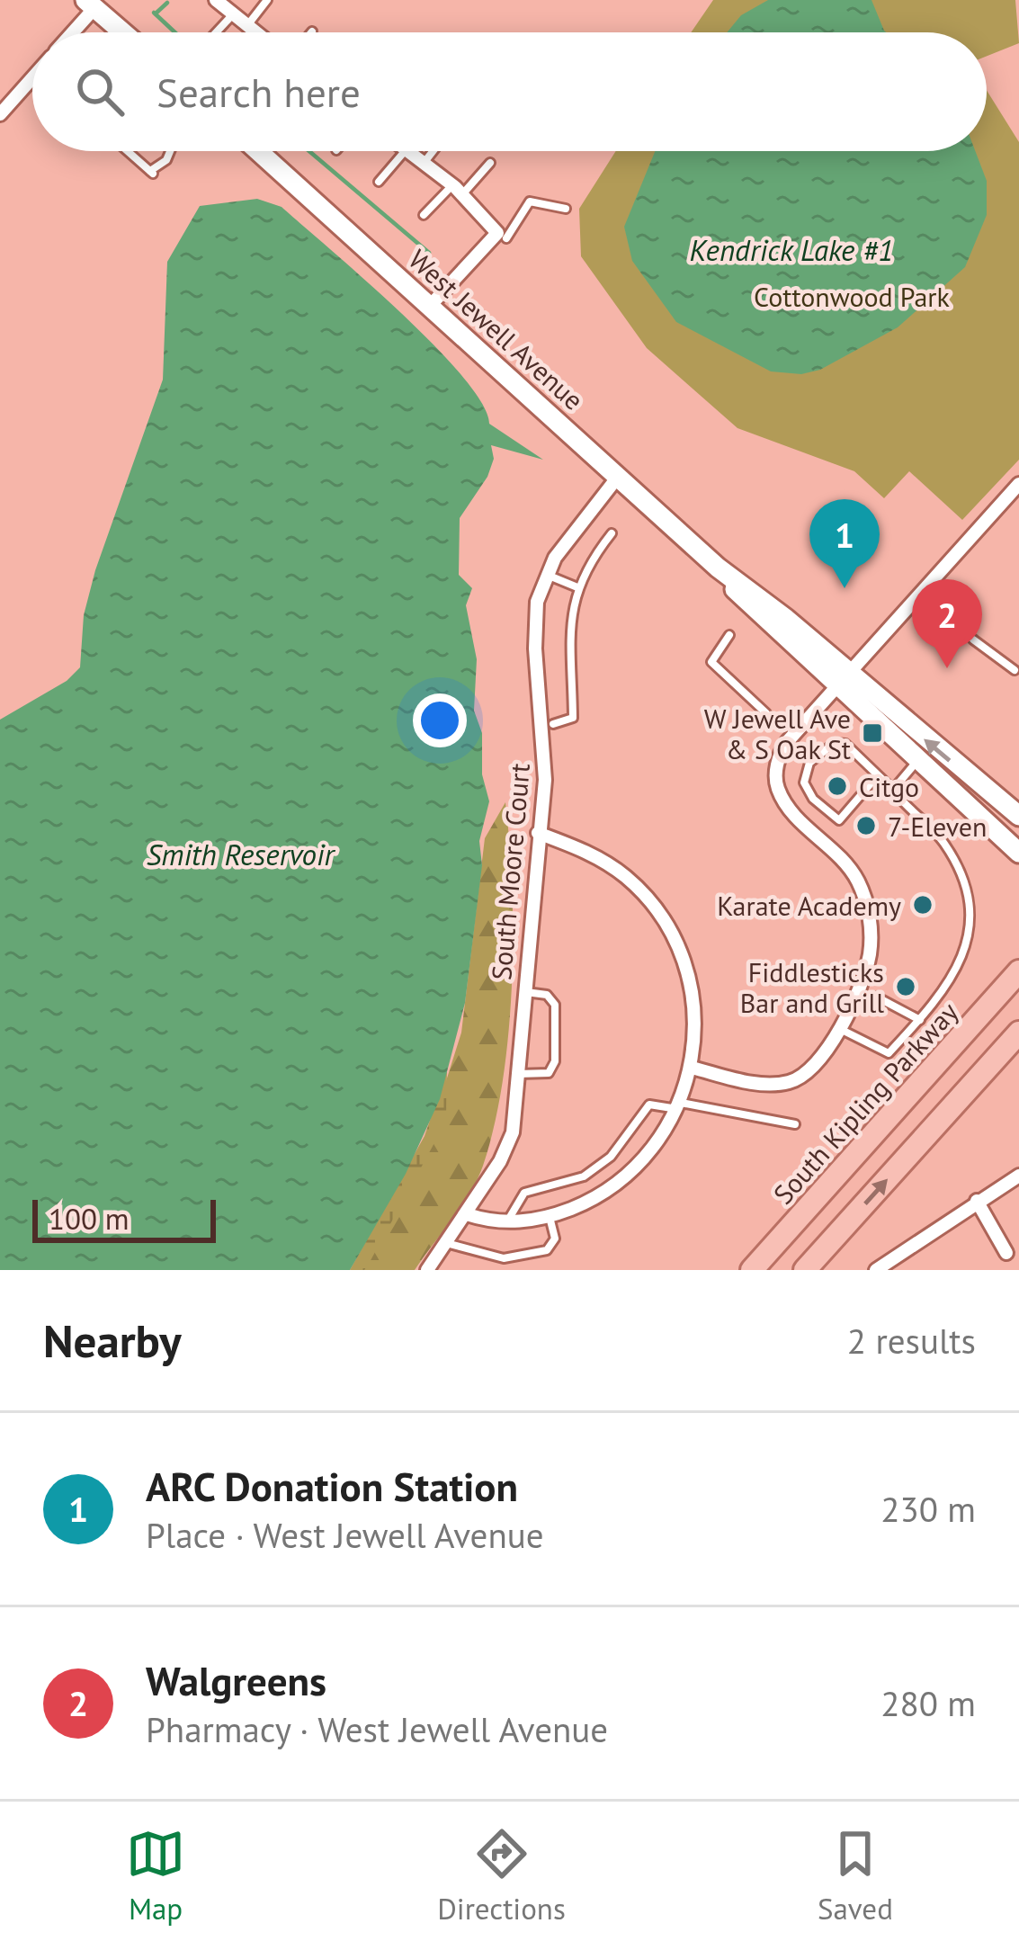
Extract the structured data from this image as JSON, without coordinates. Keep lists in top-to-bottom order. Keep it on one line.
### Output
{"streets":{"main road":["West Jewell Avenue","South Kipling Parkway"],"street":["South Moore Court"]},"crossings":[["West Jewell Avenue","South Moore Court"]],"water":["Kendrick Lake #1","Smith Reservoir"],"parks":["Cottonwood Park"],"places":{"transit":["W Jewell Ave & S Oak St"],"other":["Citgo","7-Eleven","Karate Academy","Fiddlesticks Bar and Grill"]},"scale_bar":"100 m","page":{"search":"Search here","pins":["1","2"],"scale":"100 m","heading":["Nearby","2 results"],"list":[{"mark":"1","name":"ARC Donation Station","note":"Place · West Jewell Avenue","value":"230 m"},{"mark":"2","name":"Walgreens","note":"Pharmacy · West Jewell Avenue","value":"280 m"}],"nav":["Map","Directions","Saved"]}}
